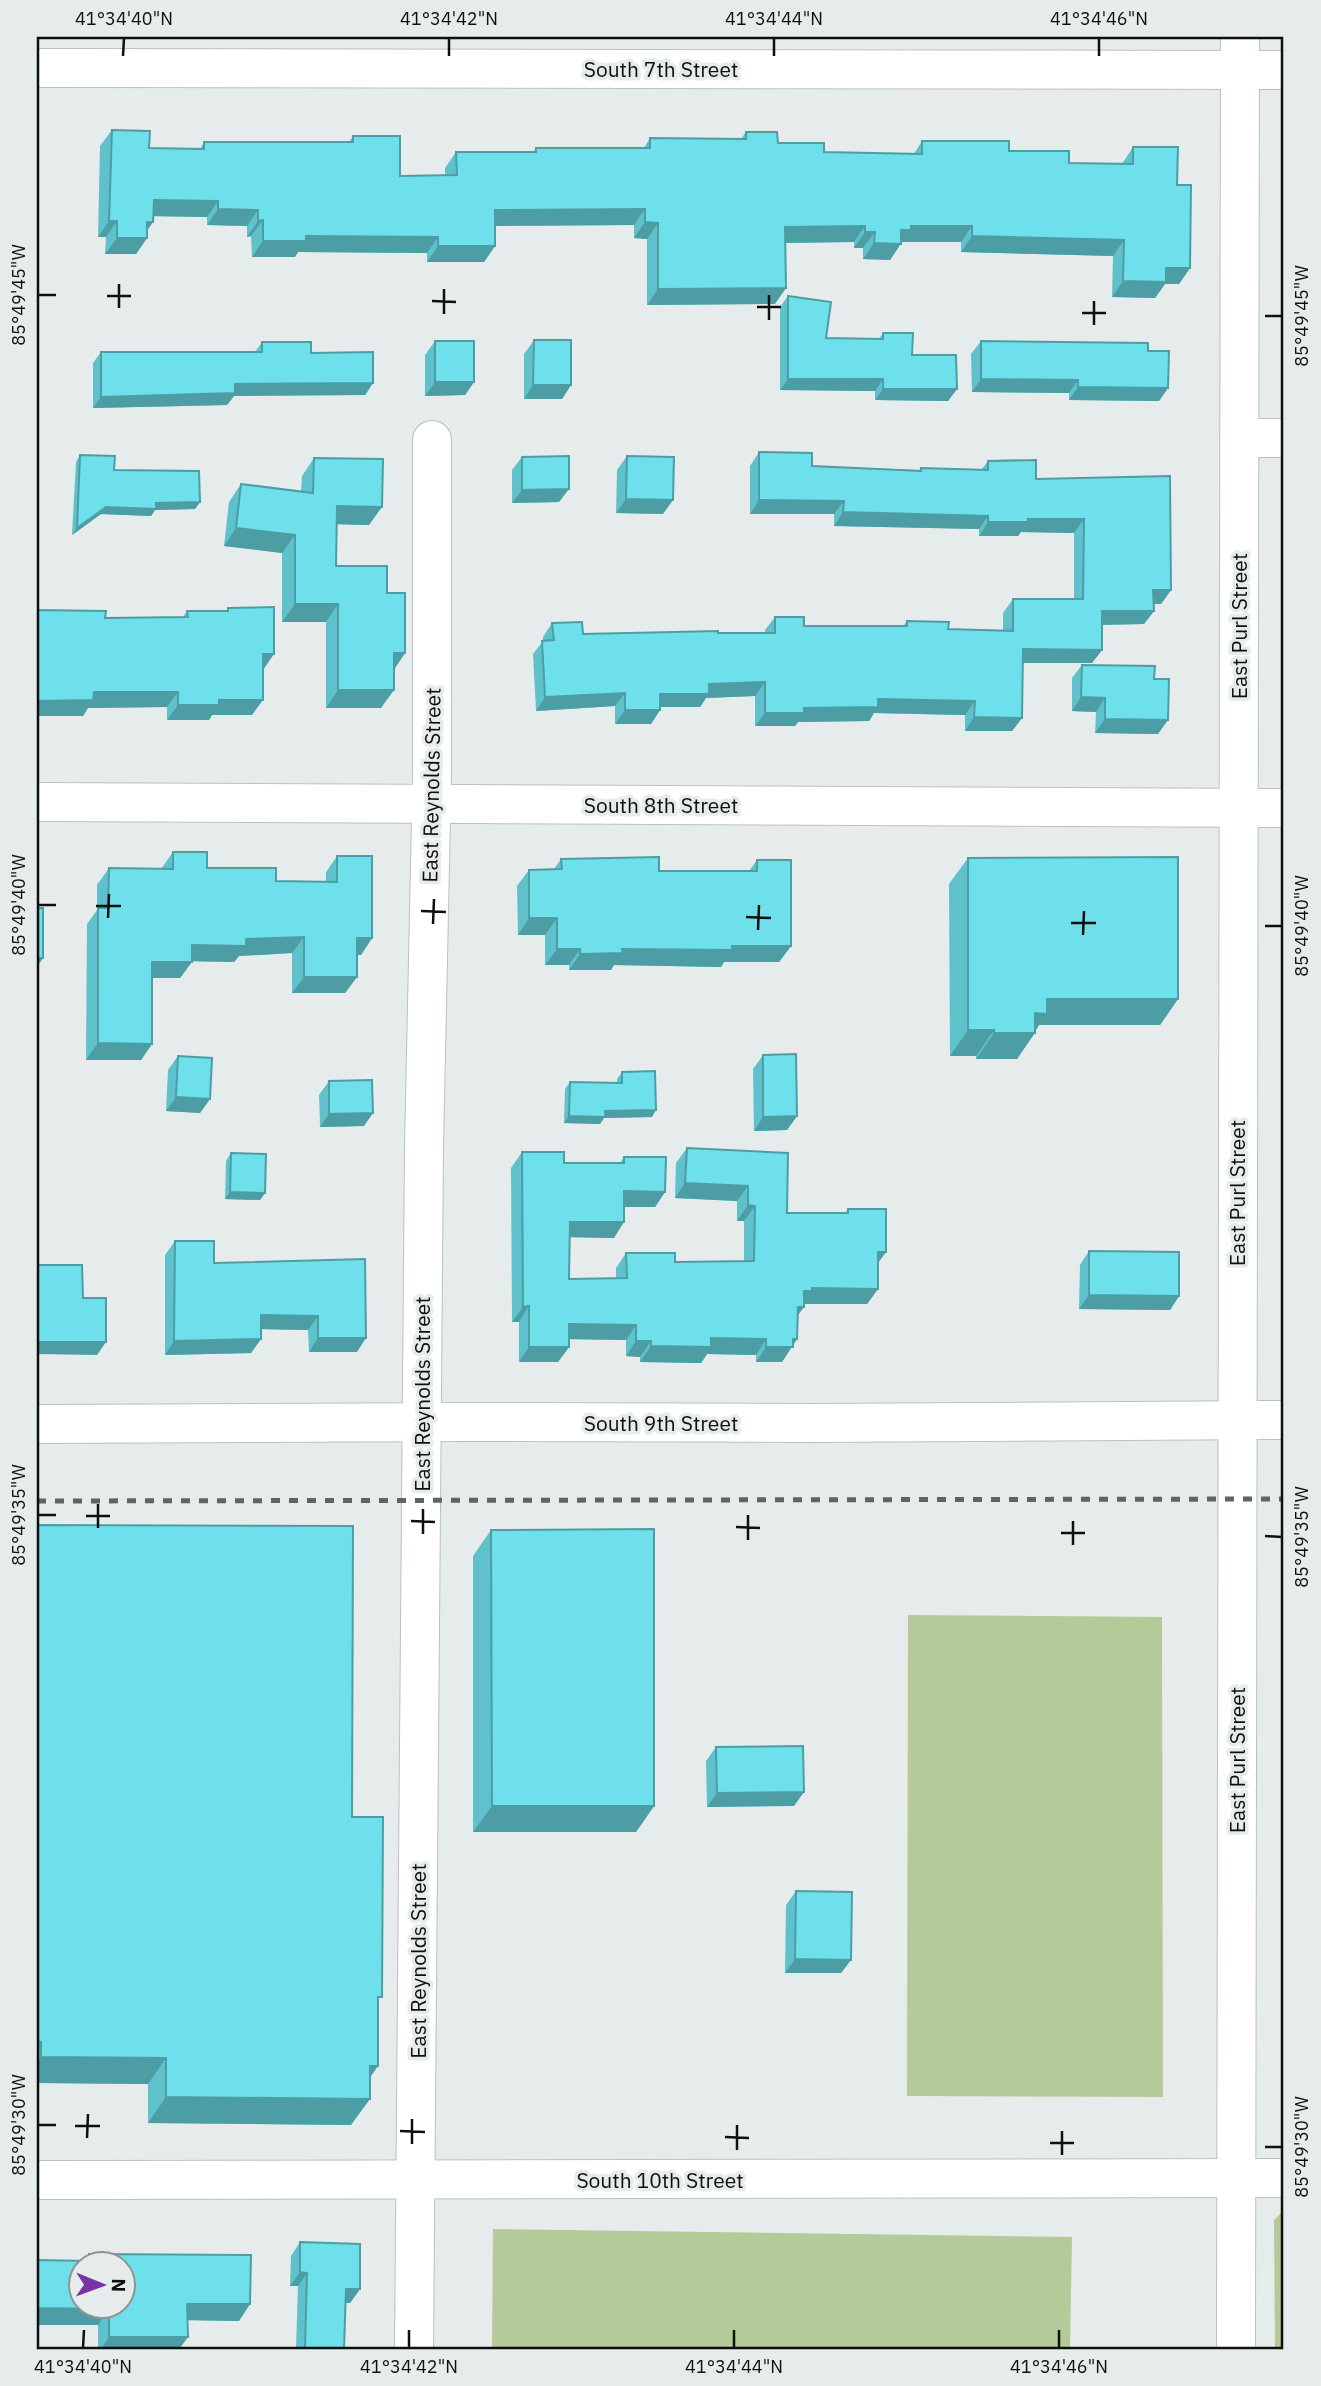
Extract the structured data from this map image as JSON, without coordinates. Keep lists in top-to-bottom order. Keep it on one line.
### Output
{"streets":{"street":["South 7th Street","East Purl Street","East Reynolds Street","South 8th Street","South 9th Street","South 10th Street"]},"crossings":[["South 7th Street","East Purl Street"],["East Purl Street","South 8th Street"],["East Purl Street","South 9th Street"],["East Purl Street","South 10th Street"],["East Reynolds Street","South 8th Street"],["East Reynolds Street","South 9th Street"],["East Reynolds Street","South 10th Street"]],"north":"right","coordinates":["41°34'40\"N","41°34'42\"N","41°34'44\"N","41°34'46\"N","85°49'45\"W","85°49'40\"W","85°49'35\"W","85°49'30\"W"]}
